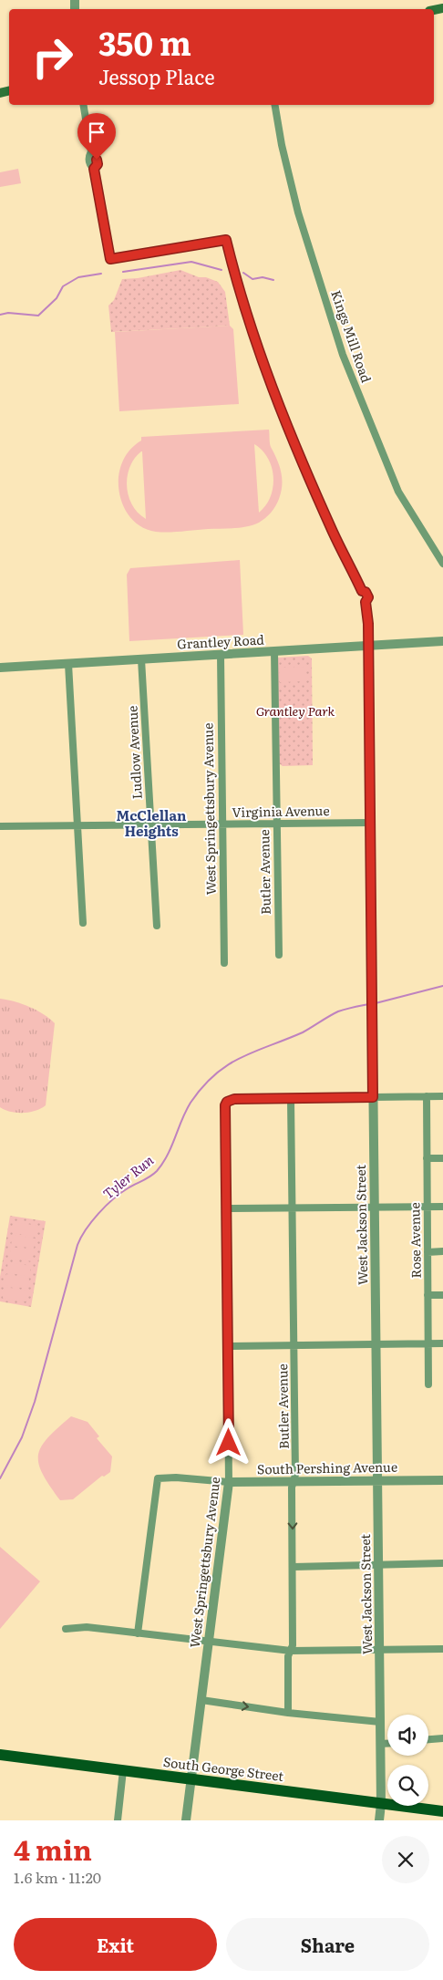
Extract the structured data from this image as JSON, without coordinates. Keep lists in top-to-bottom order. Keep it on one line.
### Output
{"streets":{"main road":["South George Street"],"street":["Kings Mill Road","Grantley Road","Ludlow Avenue","West Springettsbury Avenue","Virginia Avenue","Butler Avenue","West Jackson Street","Rose Avenue","South Pershing Avenue"]},"crossings":[["Grantley Road","Ludlow Avenue"],["Grantley Road","West Springettsbury Avenue"],["Grantley Road","Butler Avenue"],["Grantley Road","West Jackson Street"],["Ludlow Avenue","Virginia Avenue"],["West Springettsbury Avenue","Virginia Avenue"],["West Springettsbury Avenue","Butler Avenue"],["West Springettsbury Avenue","South Pershing Avenue"],["West Springettsbury Avenue","South George Street"],["Virginia Avenue","Butler Avenue"],["Virginia Avenue","West Jackson Street"],["Butler Avenue","South Pershing Avenue"],["West Jackson Street","South Pershing Avenue"],["West Jackson Street","South George Street"]],"districts":["McClellan Heights"],"water":["Tyler Run"],"parks":["Grantley Park"],"page":{"turn":["350 m","Jessop Place"],"heading":["4 min","1.6 km · 11:20"],"buttons":["Exit","Share"]}}
